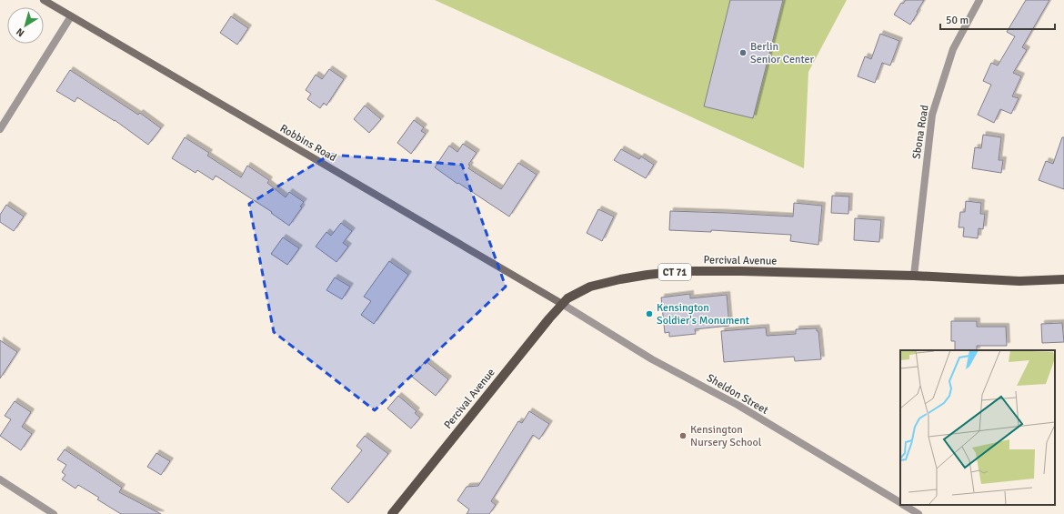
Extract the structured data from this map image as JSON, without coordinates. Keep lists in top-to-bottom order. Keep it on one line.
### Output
{"streets":{"main road":["Percival Avenue","CT 71"],"street":["Sbona Road","Robbins Road","Sheldon Street"]},"crossings":[["Sbona Road","Percival Avenue"],["Robbins Road","Percival Avenue"],["Robbins Road","Sheldon Street"],["Percival Avenue","Sheldon Street"]],"places":["Berlin Senior Center","Kensington Soldier's Monument","Kensington Nursery School"],"scale_bar":"50 m","north":"bottom left"}
